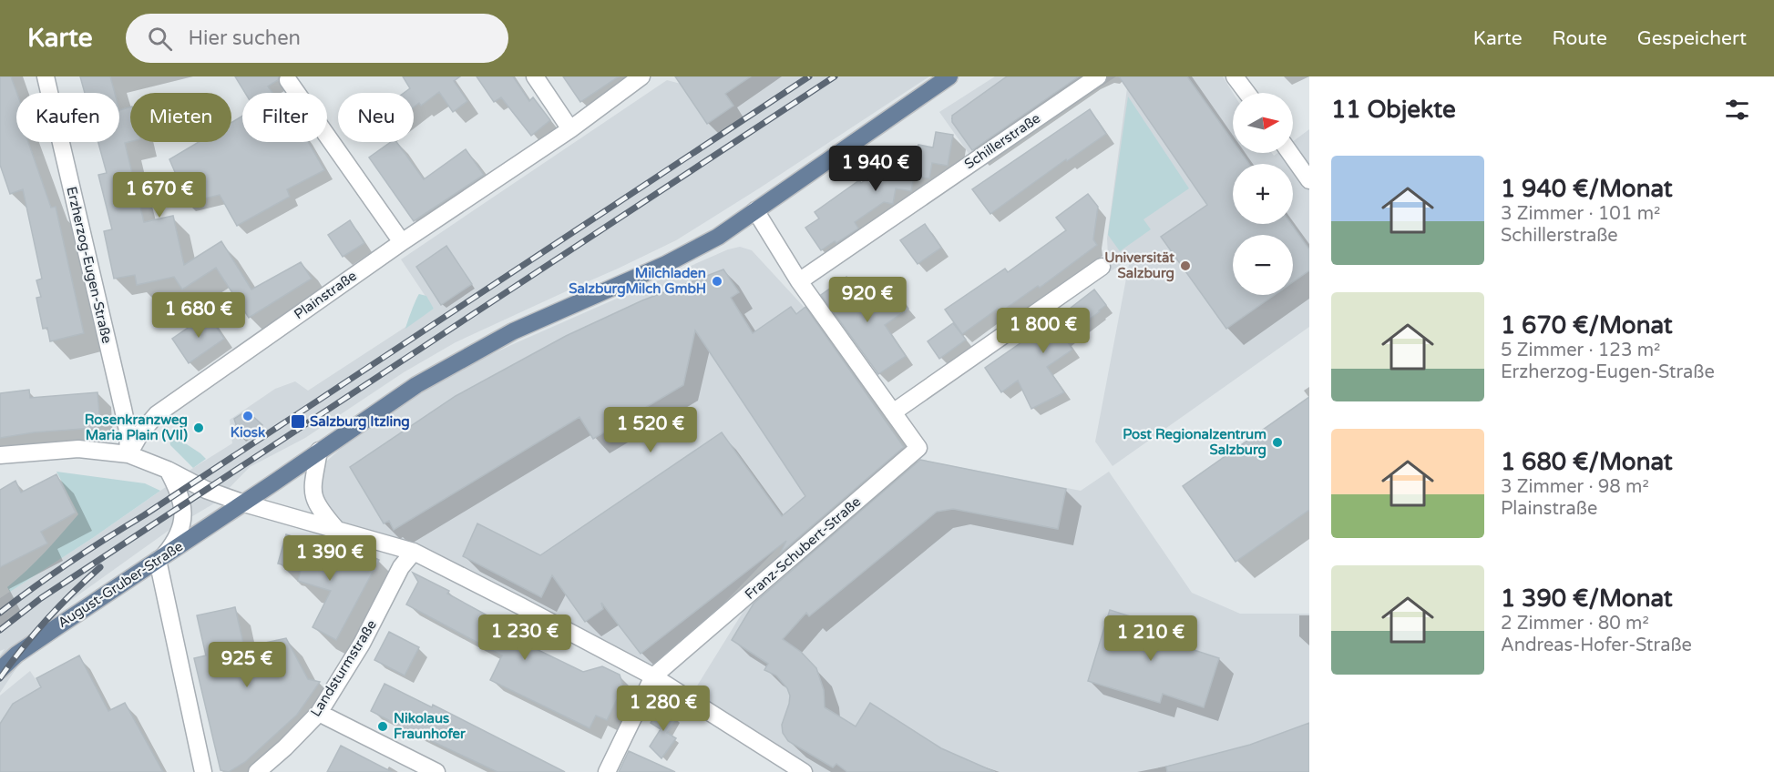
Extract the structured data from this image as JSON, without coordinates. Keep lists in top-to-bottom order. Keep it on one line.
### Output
{"streets":{"main road":["August-Gruber-Straße"],"street":["Schillerstraße","Erzherzog-Eugen-Straße","Plainstraße","Franz-Schubert-Straße","Landsturmstraße"]},"crossings":[["Schillerstraße","Franz-Schubert-Straße"],["Erzherzog-Eugen-Straße","Plainstraße"],["Franz-Schubert-Straße","August-Gruber-Straße"]],"places":{"other":["Universität Salzburg","Milchladen SalzburgMilch GmbH","Kiosk","Rosenkranzweg Maria Plain (VII)","Post Regionalzentrum Salzburg","Nikolaus Fraunhofer"],"transit":["Salzburg Itzling"]},"north":"right","page":{"header":"Karte","search":"Hier suchen","nav":["Karte","Route","Gespeichert"],"heading":"11 Objekte","map_buttons":["+","−"],"chip":["Kaufen","Mieten","Filter","Neu"],"list":[{"name":"1 940 €/Monat","note":"3 Zimmer · 101 m² · Schillerstraße"},{"name":"1 670 €/Monat","note":"5 Zimmer · 123 m² · Erzherzog-Eugen-Straße"},{"name":"1 680 €/Monat","note":"3 Zimmer · 98 m² · Plainstraße"},{"name":"1 390 €/Monat","note":"2 Zimmer · 80 m² · Andreas-Hofer-Straße"}],"price":["1 940 €","1 670 €","920 €","1 680 €","1 800 €","1 520 €","1 390 €","1 230 €","1 210 €","925 €","1 280 €"]}}
